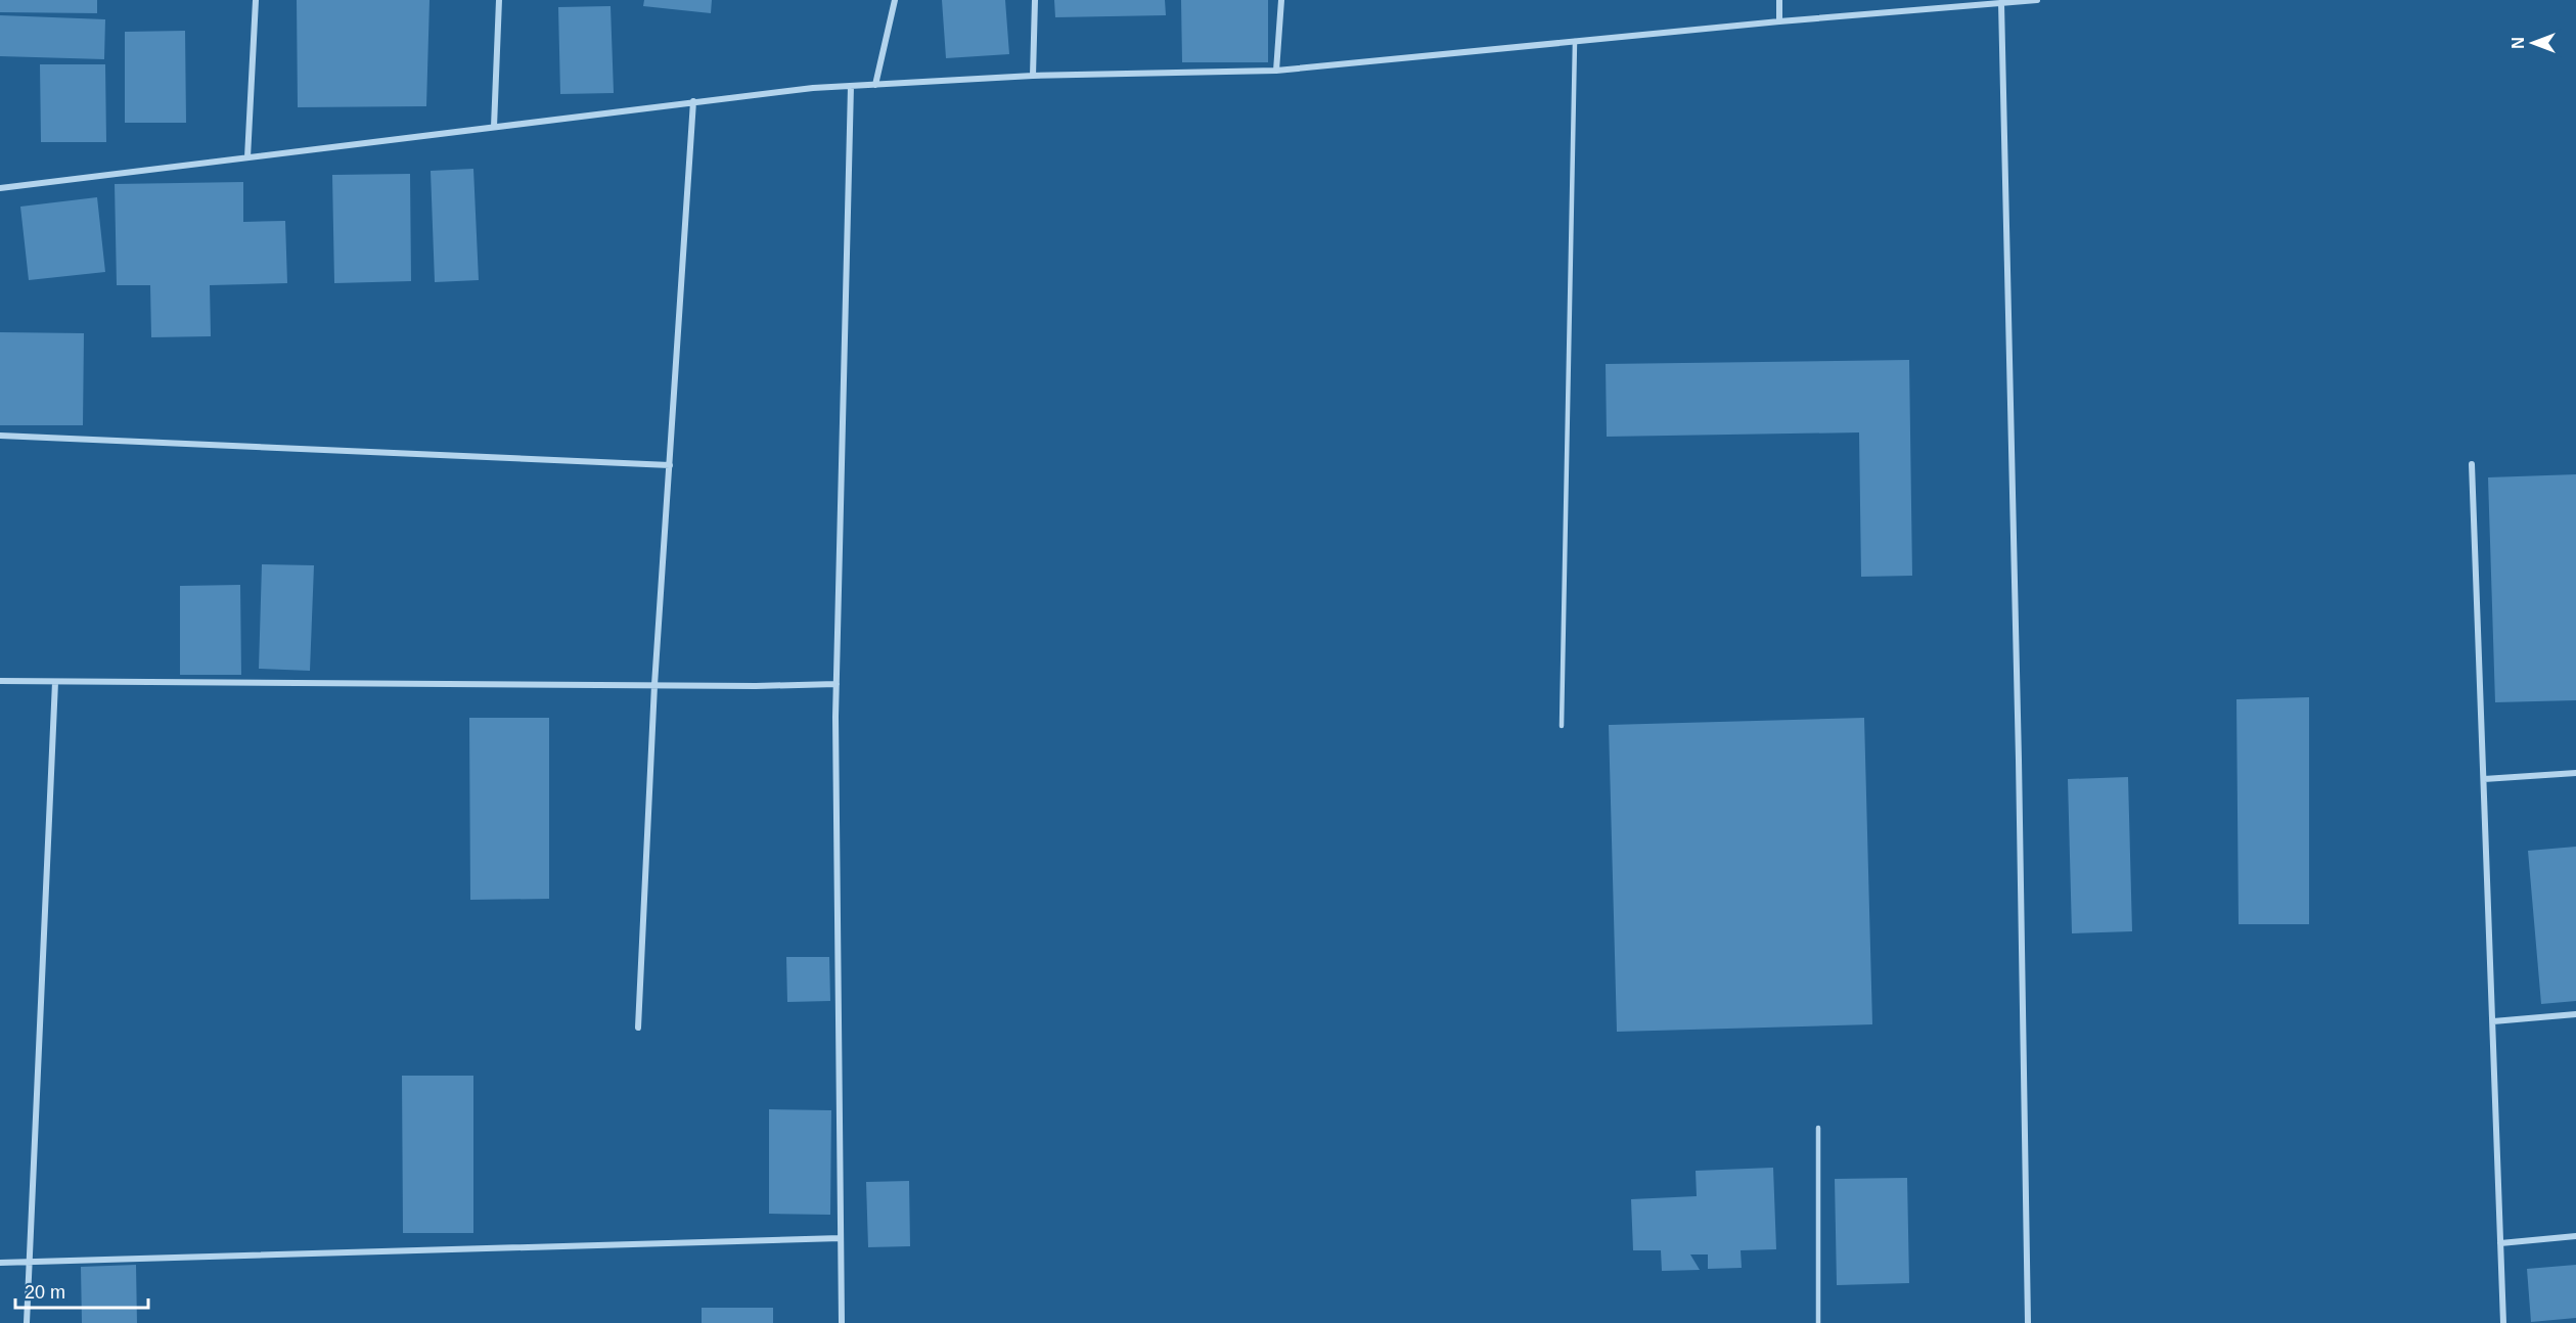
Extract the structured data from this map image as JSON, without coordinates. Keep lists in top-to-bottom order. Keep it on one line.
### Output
{"scale_bar":"20 m","north":"left"}
